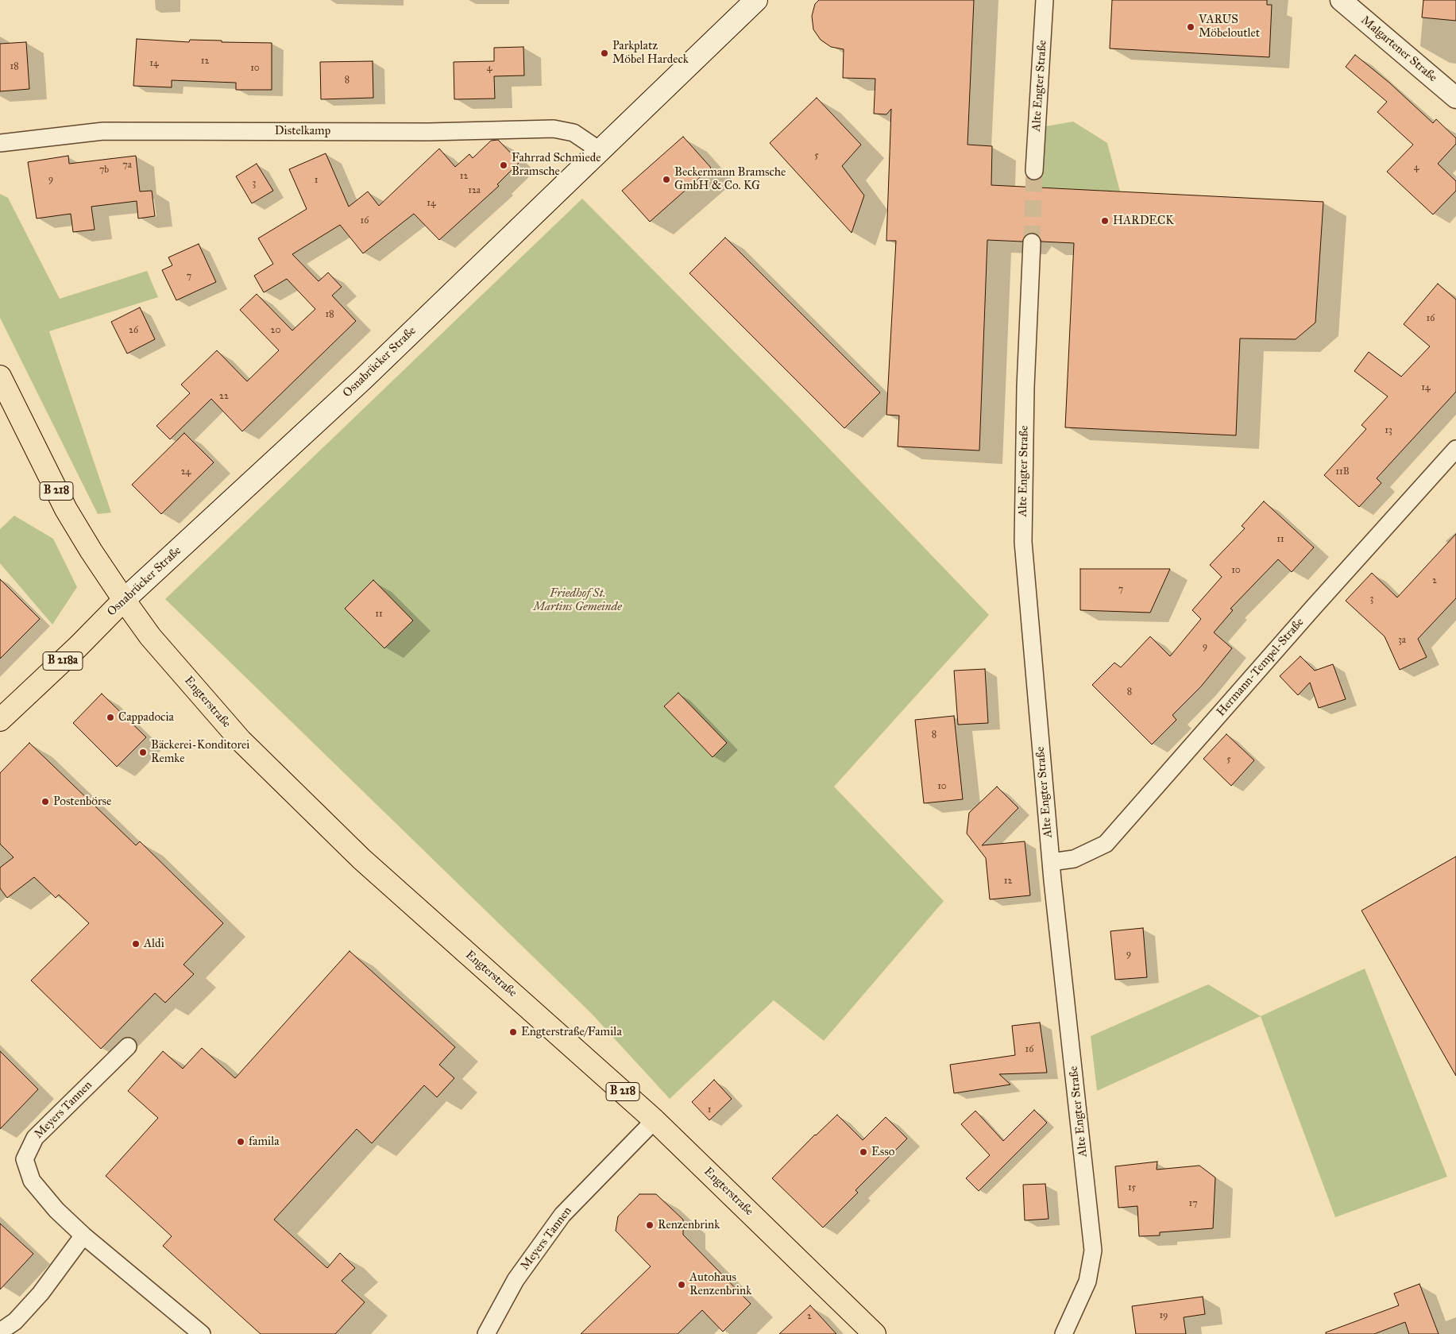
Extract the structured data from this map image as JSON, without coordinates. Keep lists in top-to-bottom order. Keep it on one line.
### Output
{"streets":{"main road":["Osnabrücker Straße","B 218","B 218a","Engterstraße"],"street":["Malgartener Straße","Alte Engter Straße","Distelkamp","Hermann-Tempel-Straße","Meyers Tannen"]},"crossings":[["Alte Engter Straße","Hermann-Tempel-Straße"],["Distelkamp","Osnabrücker Straße"],["Osnabrücker Straße","B 218"],["Osnabrücker Straße","Engterstraße"],["B 218","Engterstraße"],["Engterstraße","Meyers Tannen"]],"parks":["Friedhof St. Martins Gemeinde"],"places":["VARUS Möbeloutlet","Parkplatz Möbel Hardeck","Fahrrad Schmiede Bramsche","Beckermann Bramsche GmbH & Co. KG","HARDECK","Cappadocia","Bäckerei-Konditorei Remke","Postenbörse","Aldi","Engterstraße/Famila","famila","Esso","Renzenbrink","Autohaus Renzenbrink"],"house_numbers":["12","14","18","10","4","8","5","7a","4","7b","12","9","1","3","12a","14","16","7","18","16","26","20","14","22","13","24","11B","11","10","2","7","3","11","3a","9","8","8","5","10","12","9","16","1","15","17","19","2"]}
